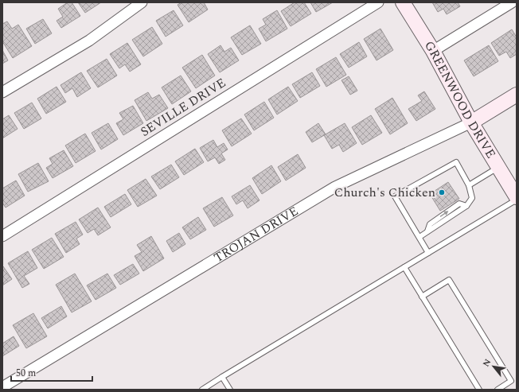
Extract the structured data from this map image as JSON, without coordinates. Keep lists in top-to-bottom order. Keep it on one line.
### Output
{"streets":{"main road":["GREENWOOD DRIVE","TROJAN DRIVE"],"street":["SEVILLE DRIVE"]},"crossings":[["GREENWOOD DRIVE","TROJAN DRIVE"]],"places":["Church's Chicken"],"scale_bar":"50 m","north":"top left"}
